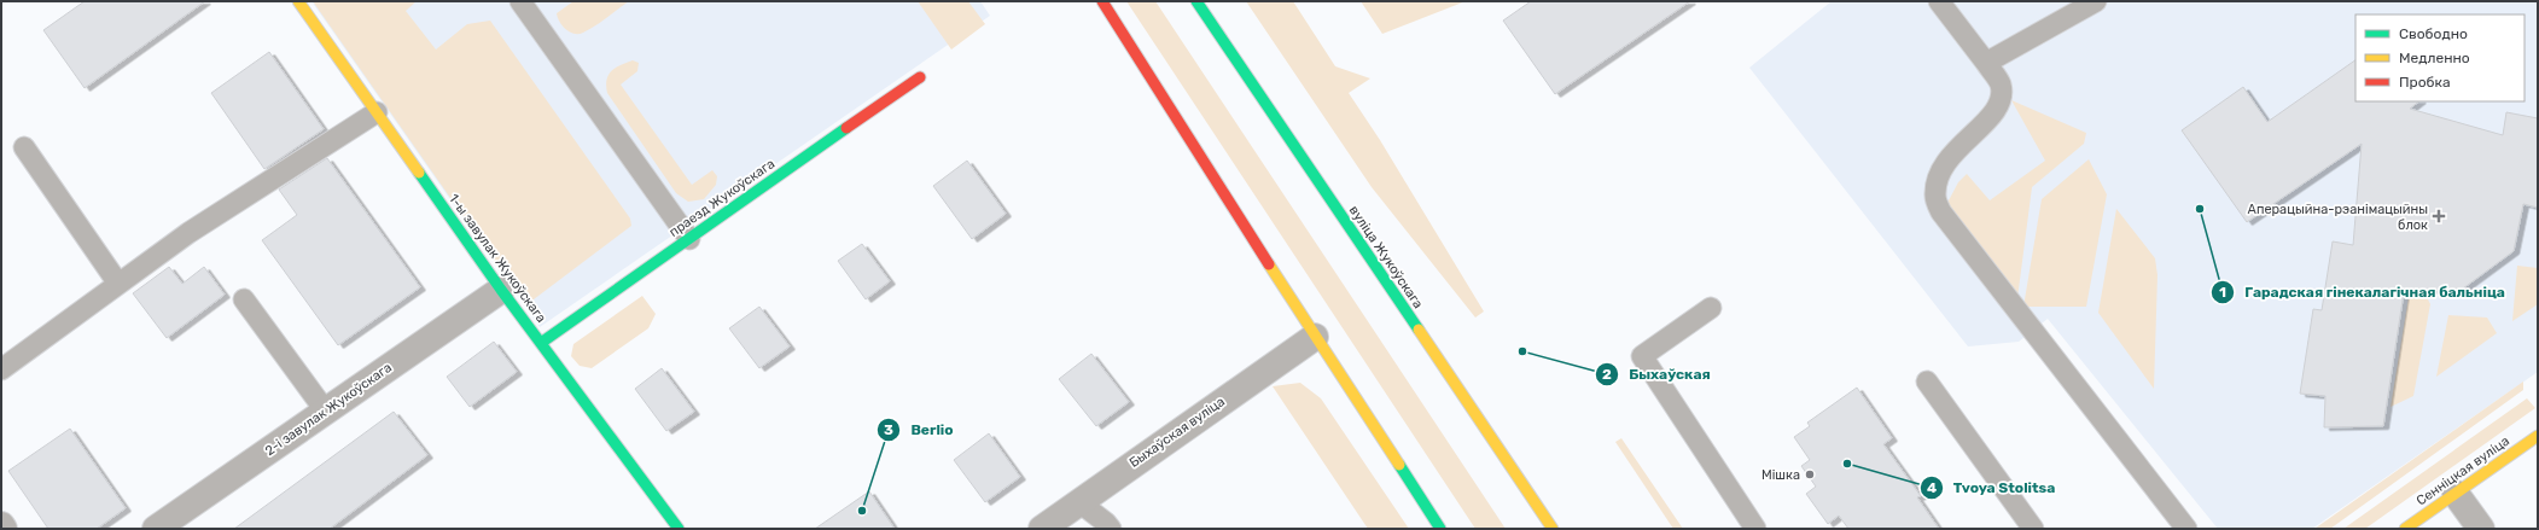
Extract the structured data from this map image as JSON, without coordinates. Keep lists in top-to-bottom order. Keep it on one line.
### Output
{"streets":{"street":["праезд Жукоўскага","вуліца Жукоўскага","1-ы завулак Жукоўскага","2-і завулак Жукоўскага","Быхаўская вуліца","Сенніцкая вуліца"]},"crossings":[["праезд Жукоўскага","1-ы завулак Жукоўскага"],["1-ы завулак Жукоўскага","2-і завулак Жукоўскага"]],"places":{"other":["Гарадская гінекалагічная бальніца","Быхаўская","Tvoya Stolitsa","Мішка","Berlio"],"health":["Аперацыйна-рэанімацыйны блок"]},"legend":["Свободно","Медленно","Пробка"]}
